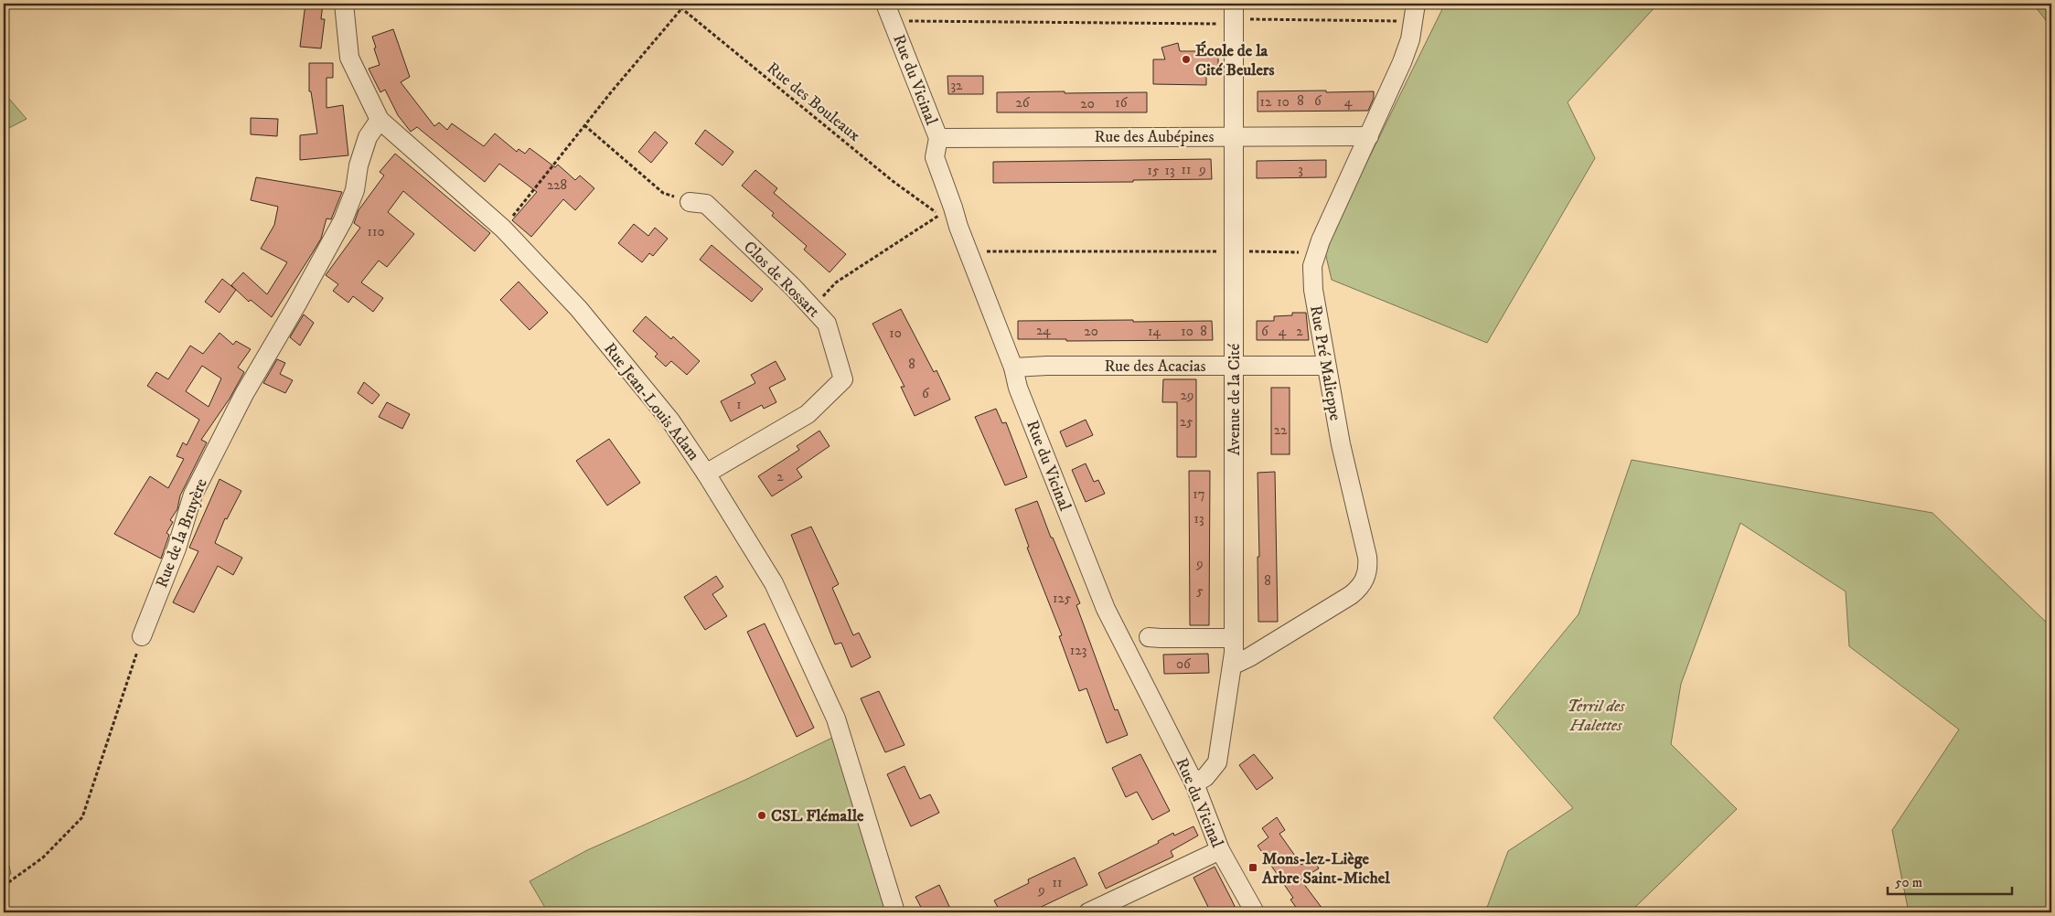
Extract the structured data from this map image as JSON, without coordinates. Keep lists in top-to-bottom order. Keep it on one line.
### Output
{"streets":{"street":["Rue du Vicinal","Rue des Aubépines","Clos de Rossart","Rue Pré Malieppe","Rue des Acacias","Avenue de la Cité","Rue Jean-Louis Adam","Rue de la Bruyère"],"path":["Rue des Bouleaux"]},"crossings":[["Rue du Vicinal","Rue des Aubépines"],["Rue du Vicinal","Rue des Acacias"],["Rue du Vicinal","Avenue de la Cité"],["Rue des Bouleaux","Clos de Rossart"],["Rue des Aubépines","Rue Pré Malieppe"],["Rue des Aubépines","Avenue de la Cité"],["Clos de Rossart","Rue Jean-Louis Adam"],["Rue Pré Malieppe","Rue des Acacias"],["Rue Pré Malieppe","Avenue de la Cité"],["Rue des Acacias","Avenue de la Cité"],["Rue Jean-Louis Adam","Rue de la Bruyère"]],"parks":["Terril des Halettes"],"places":{"other":["École de la Cité Beulers","CSL Flémalle"],"transit":["Mons-lez-Liège Arbre Saint-Michel"]},"house_numbers":["32","8","6","12","10","4","26","16","20","11","9","3","15","13","228","110","24","20","14","10","8","6","4","2","10","8","6","29","1","25","22","2","17","13","9","8","5","125","123","06","11","9"],"scale_bar":"50 m"}
